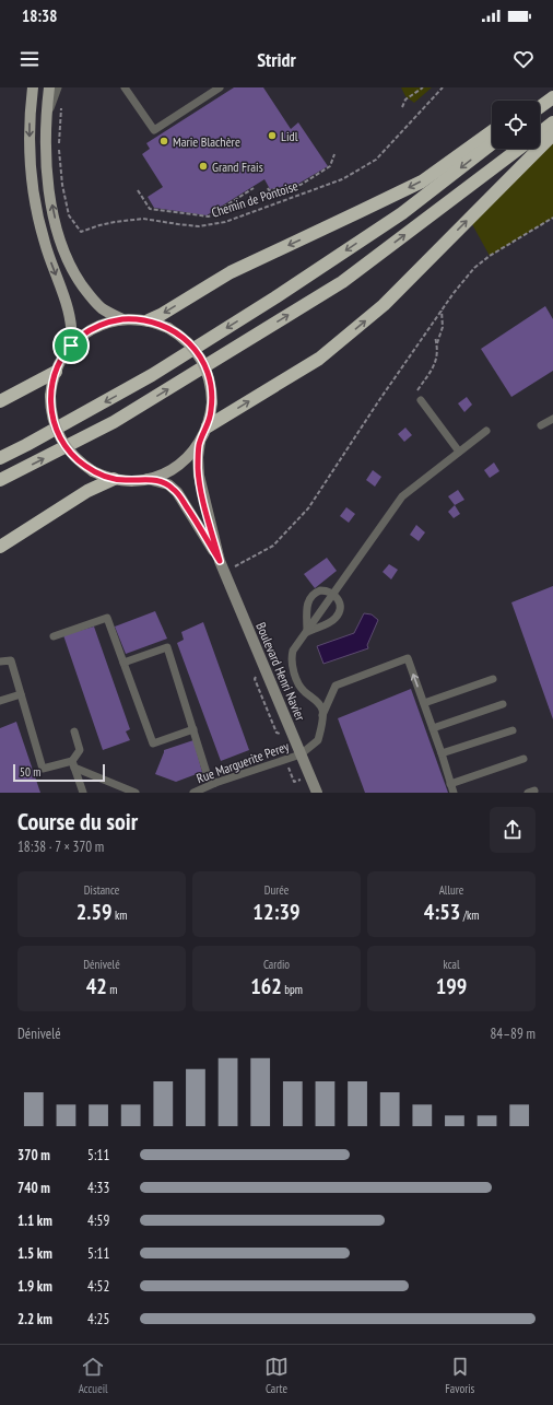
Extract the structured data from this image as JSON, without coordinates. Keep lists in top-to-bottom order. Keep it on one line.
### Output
{"streets":{"main road":["Boulevard Henri Navier"],"lane":["Rue Marguerite Perey"],"path":["Chemin de Pontoise"]},"crossings":[["Boulevard Henri Navier","Rue Marguerite Perey"]],"places":["Lidl","Marie Blachère","Grand Frais"],"scale_bar":"50 m","page":{"status":"18:38","header":"Stridr","scale":"50 m","heading":["Course du soir","18:38 · 7 × 370 m"],"stats":[["Distance","2.59 km"],["Durée","12:39"],["Allure","4:53 /km"],["Dénivelé","42 m"],["Cardio","162 bpm"],["kcal","199"]],"chart":["Dénivelé","84–89 m"],"list":[{"name":"370 m","note":"5:11"},{"name":"740 m","note":"4:33"},{"name":"1.1 km","note":"4:59"},{"name":"1.5 km","note":"5:11"},{"name":"1.9 km","note":"4:52"},{"name":"2.2 km","note":"4:25"}],"tabs":["Accueil","Carte","Favoris"]}}
